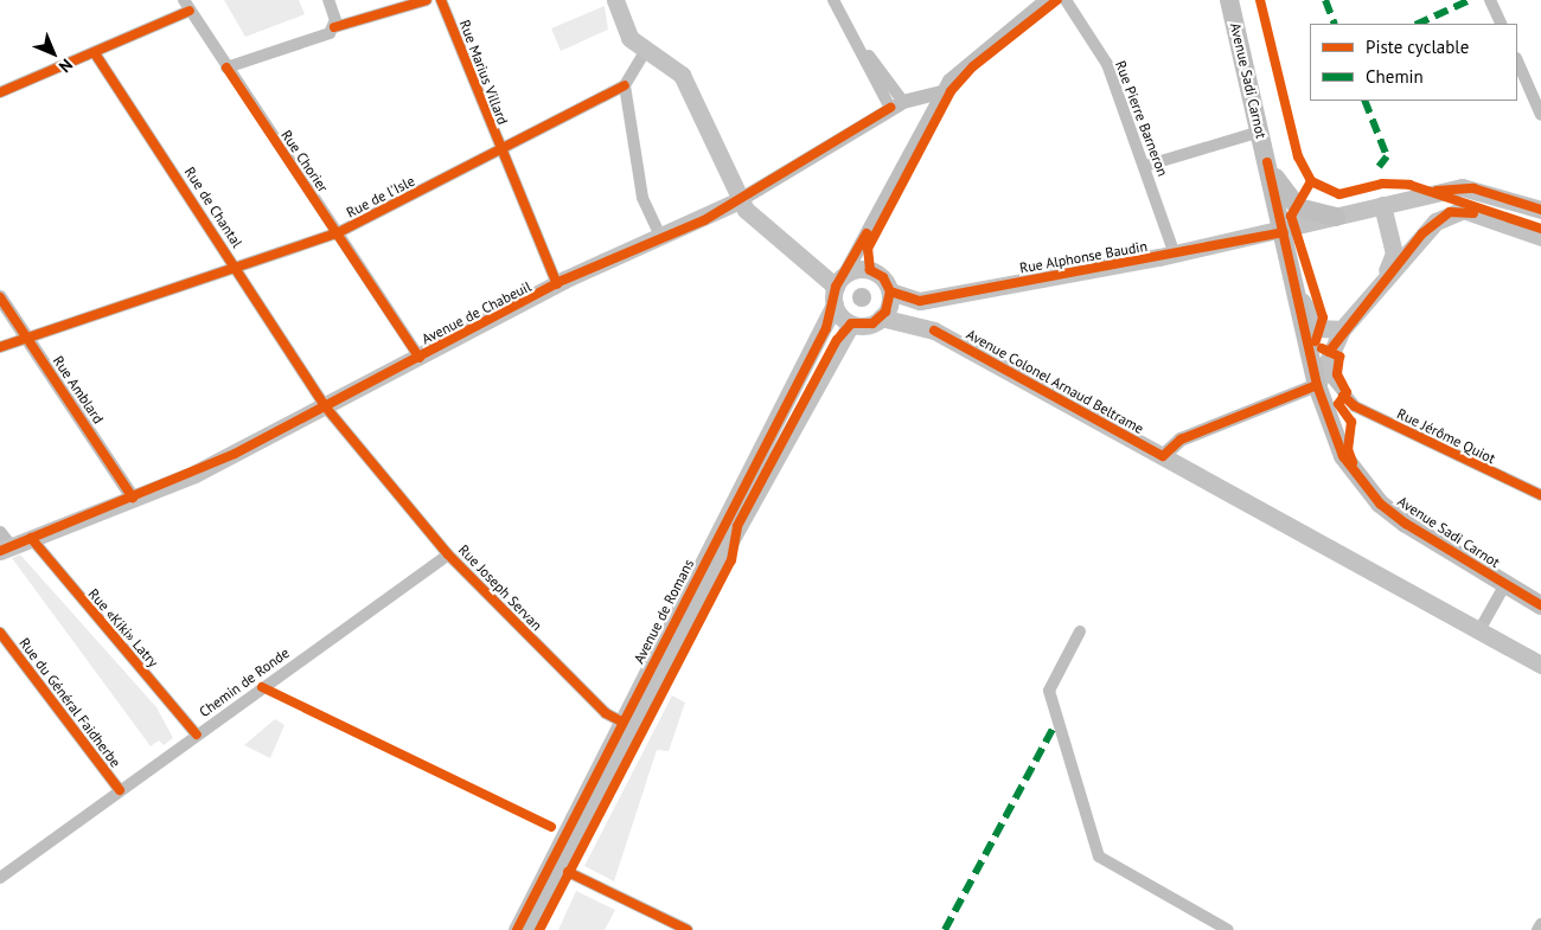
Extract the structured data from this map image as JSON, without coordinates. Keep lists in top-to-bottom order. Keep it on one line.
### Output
{"streets":{"main road":["Avenue Sadi Carnot","Rue Alphonse Baudin","Avenue de Chabeuil","Avenue Colonel Arnaud Beltrame","Avenue de Romans"],"street":["Rue Marius Villard","Rue Pierre Barneron","Rue Chorier","Rue de l'Isle","Rue de Chantal","Rue Amblard","Rue Jérôme Quiot","Rue Joseph Servan","Rue «Kiki» Latry","Chemin de Ronde","Rue du Général Faidherbe"]},"crossings":[["Rue Marius Villard","Rue de l'Isle"],["Rue Marius Villard","Avenue de Chabeuil"],["Avenue Sadi Carnot","Rue Alphonse Baudin"],["Avenue Sadi Carnot","Rue Jérôme Quiot"],["Rue Pierre Barneron","Rue Alphonse Baudin"],["Rue Chorier","Rue de l'Isle"],["Rue Chorier","Avenue de Chabeuil"],["Rue de l'Isle","Rue de Chantal"],["Rue de l'Isle","Rue Amblard"],["Rue de Chantal","Avenue de Chabeuil"],["Rue de Chantal","Rue Joseph Servan"],["Rue Alphonse Baudin","Avenue Colonel Arnaud Beltrame"],["Rue Alphonse Baudin","Avenue de Romans"],["Avenue de Chabeuil","Rue Amblard"],["Avenue de Chabeuil","Rue Joseph Servan"],["Avenue de Chabeuil","Rue «Kiki» Latry"],["Avenue Colonel Arnaud Beltrame","Avenue de Romans"],["Rue Joseph Servan","Avenue de Romans"],["Rue Joseph Servan","Chemin de Ronde"],["Rue «Kiki» Latry","Chemin de Ronde"],["Chemin de Ronde","Rue du Général Faidherbe"]],"legend":["Piste cyclable","Chemin"],"north":"bottom right"}
